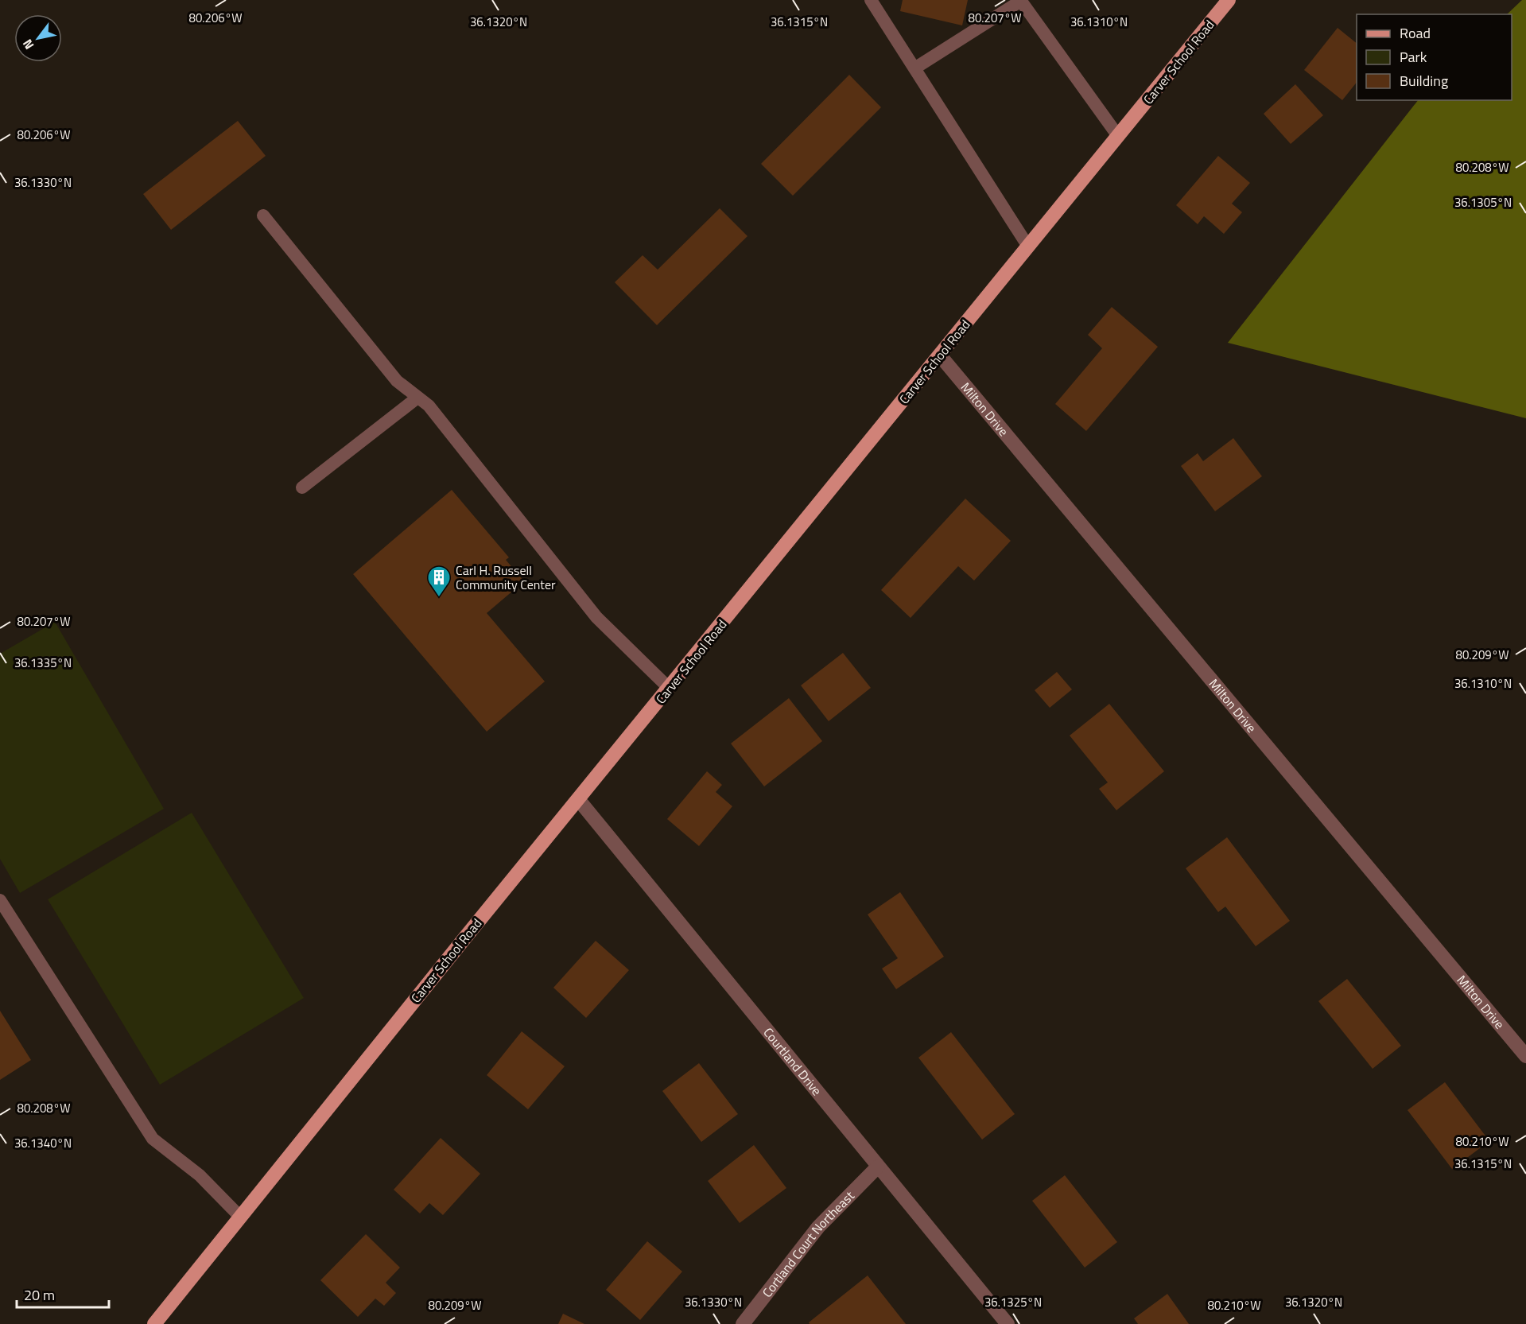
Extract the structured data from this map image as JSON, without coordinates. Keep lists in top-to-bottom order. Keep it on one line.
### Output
{"streets":{"main road":["Carver School Road"],"street":["Milton Drive","Courtland Drive","Cortland Court Northeast"]},"crossings":[["Carver School Road","Milton Drive"],["Carver School Road","Courtland Drive"],["Courtland Drive","Cortland Court Northeast"]],"places":{"building":["Carl H. Russell Community Center"]},"legend":["Road","Park","Building"],"scale_bar":"20 m","north":"bottom left","coordinates":["80.206°W","80.207°W","36.1320°N","36.1310°N","36.1315°N","80.208°W","36.1330°N","36.1305°N","80.209°W","36.1335°N","80.210°W","36.1340°N","36.1325°N"]}
